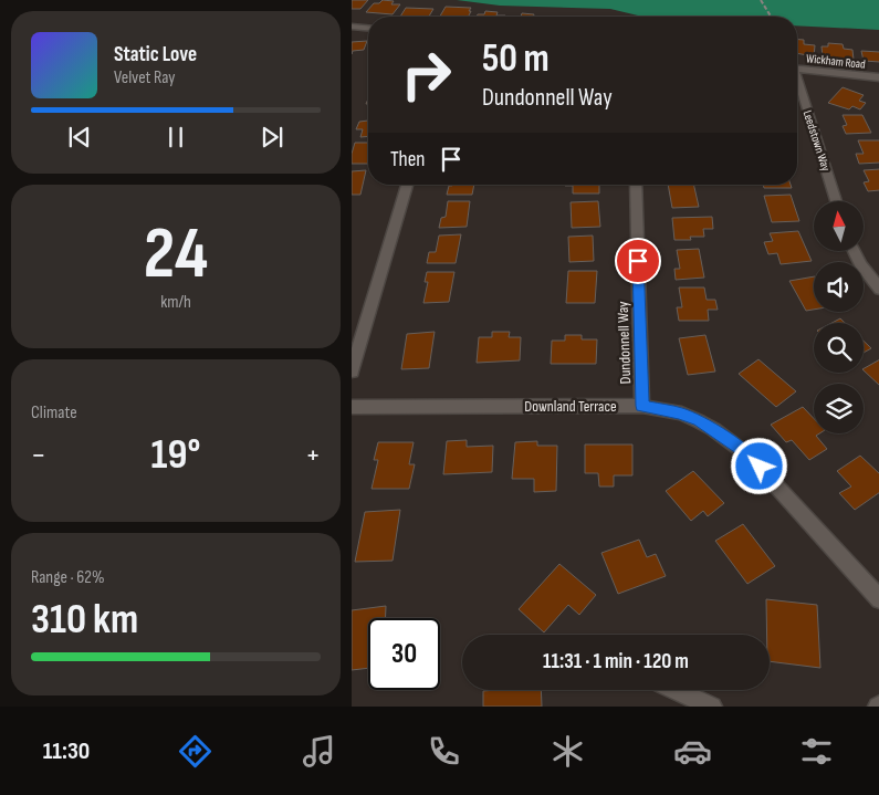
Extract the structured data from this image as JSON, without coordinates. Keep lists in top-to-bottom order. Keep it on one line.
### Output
{"streets":{"street":["Wickham Road","Leedstown Way","Dundonnell Way","Downland Terrace"]},"crossings":[["Dundonnell Way","Downland Terrace"]],"north":"top","page":{"turn":["50 m","Dundonnell Way"],"song":["Static Love","Velvet Ray"],"then":"Then","tile":[["24","km/h"],"Climate",["Range · 62%","310 km"]],"heat":["−","19°","+"],"limit":"30","trip":"11:31 · 1 min · 120 m","tabs":"11:30"}}
